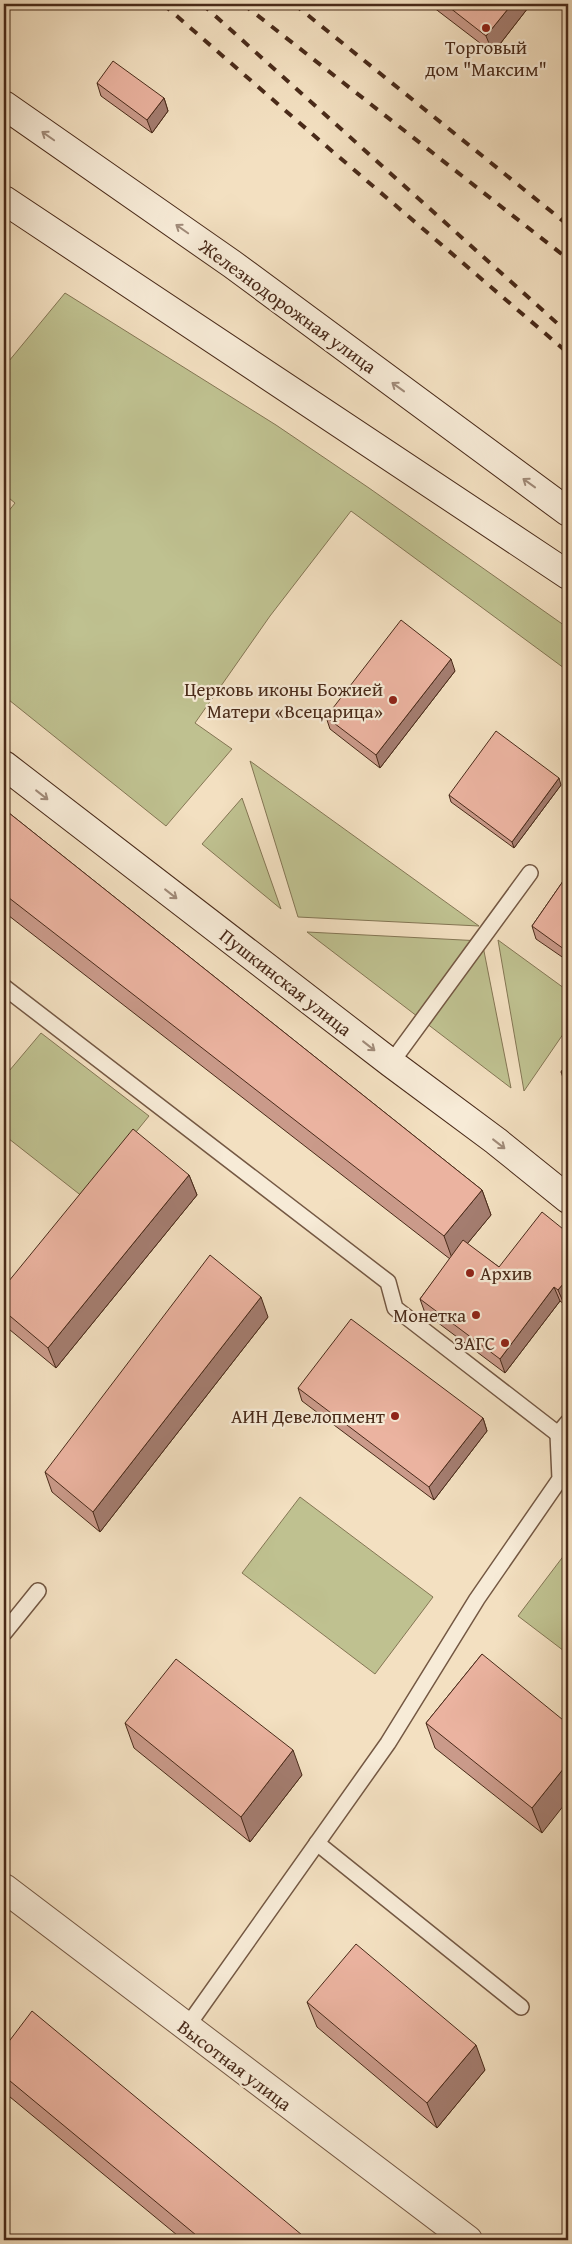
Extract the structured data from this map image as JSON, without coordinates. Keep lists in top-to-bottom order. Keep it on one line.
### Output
{"streets":{"main road":["Железнодорожная улица","Пушкинская улица","Высотная улица"]},"one_way":["Пушкинская улица"],"places":["Торговый дом \"Максим\"","Церковь иконы Божией Матери «Всецарица»","Архив","Монетка","ЗАГС","АИН Девелопмент"]}
